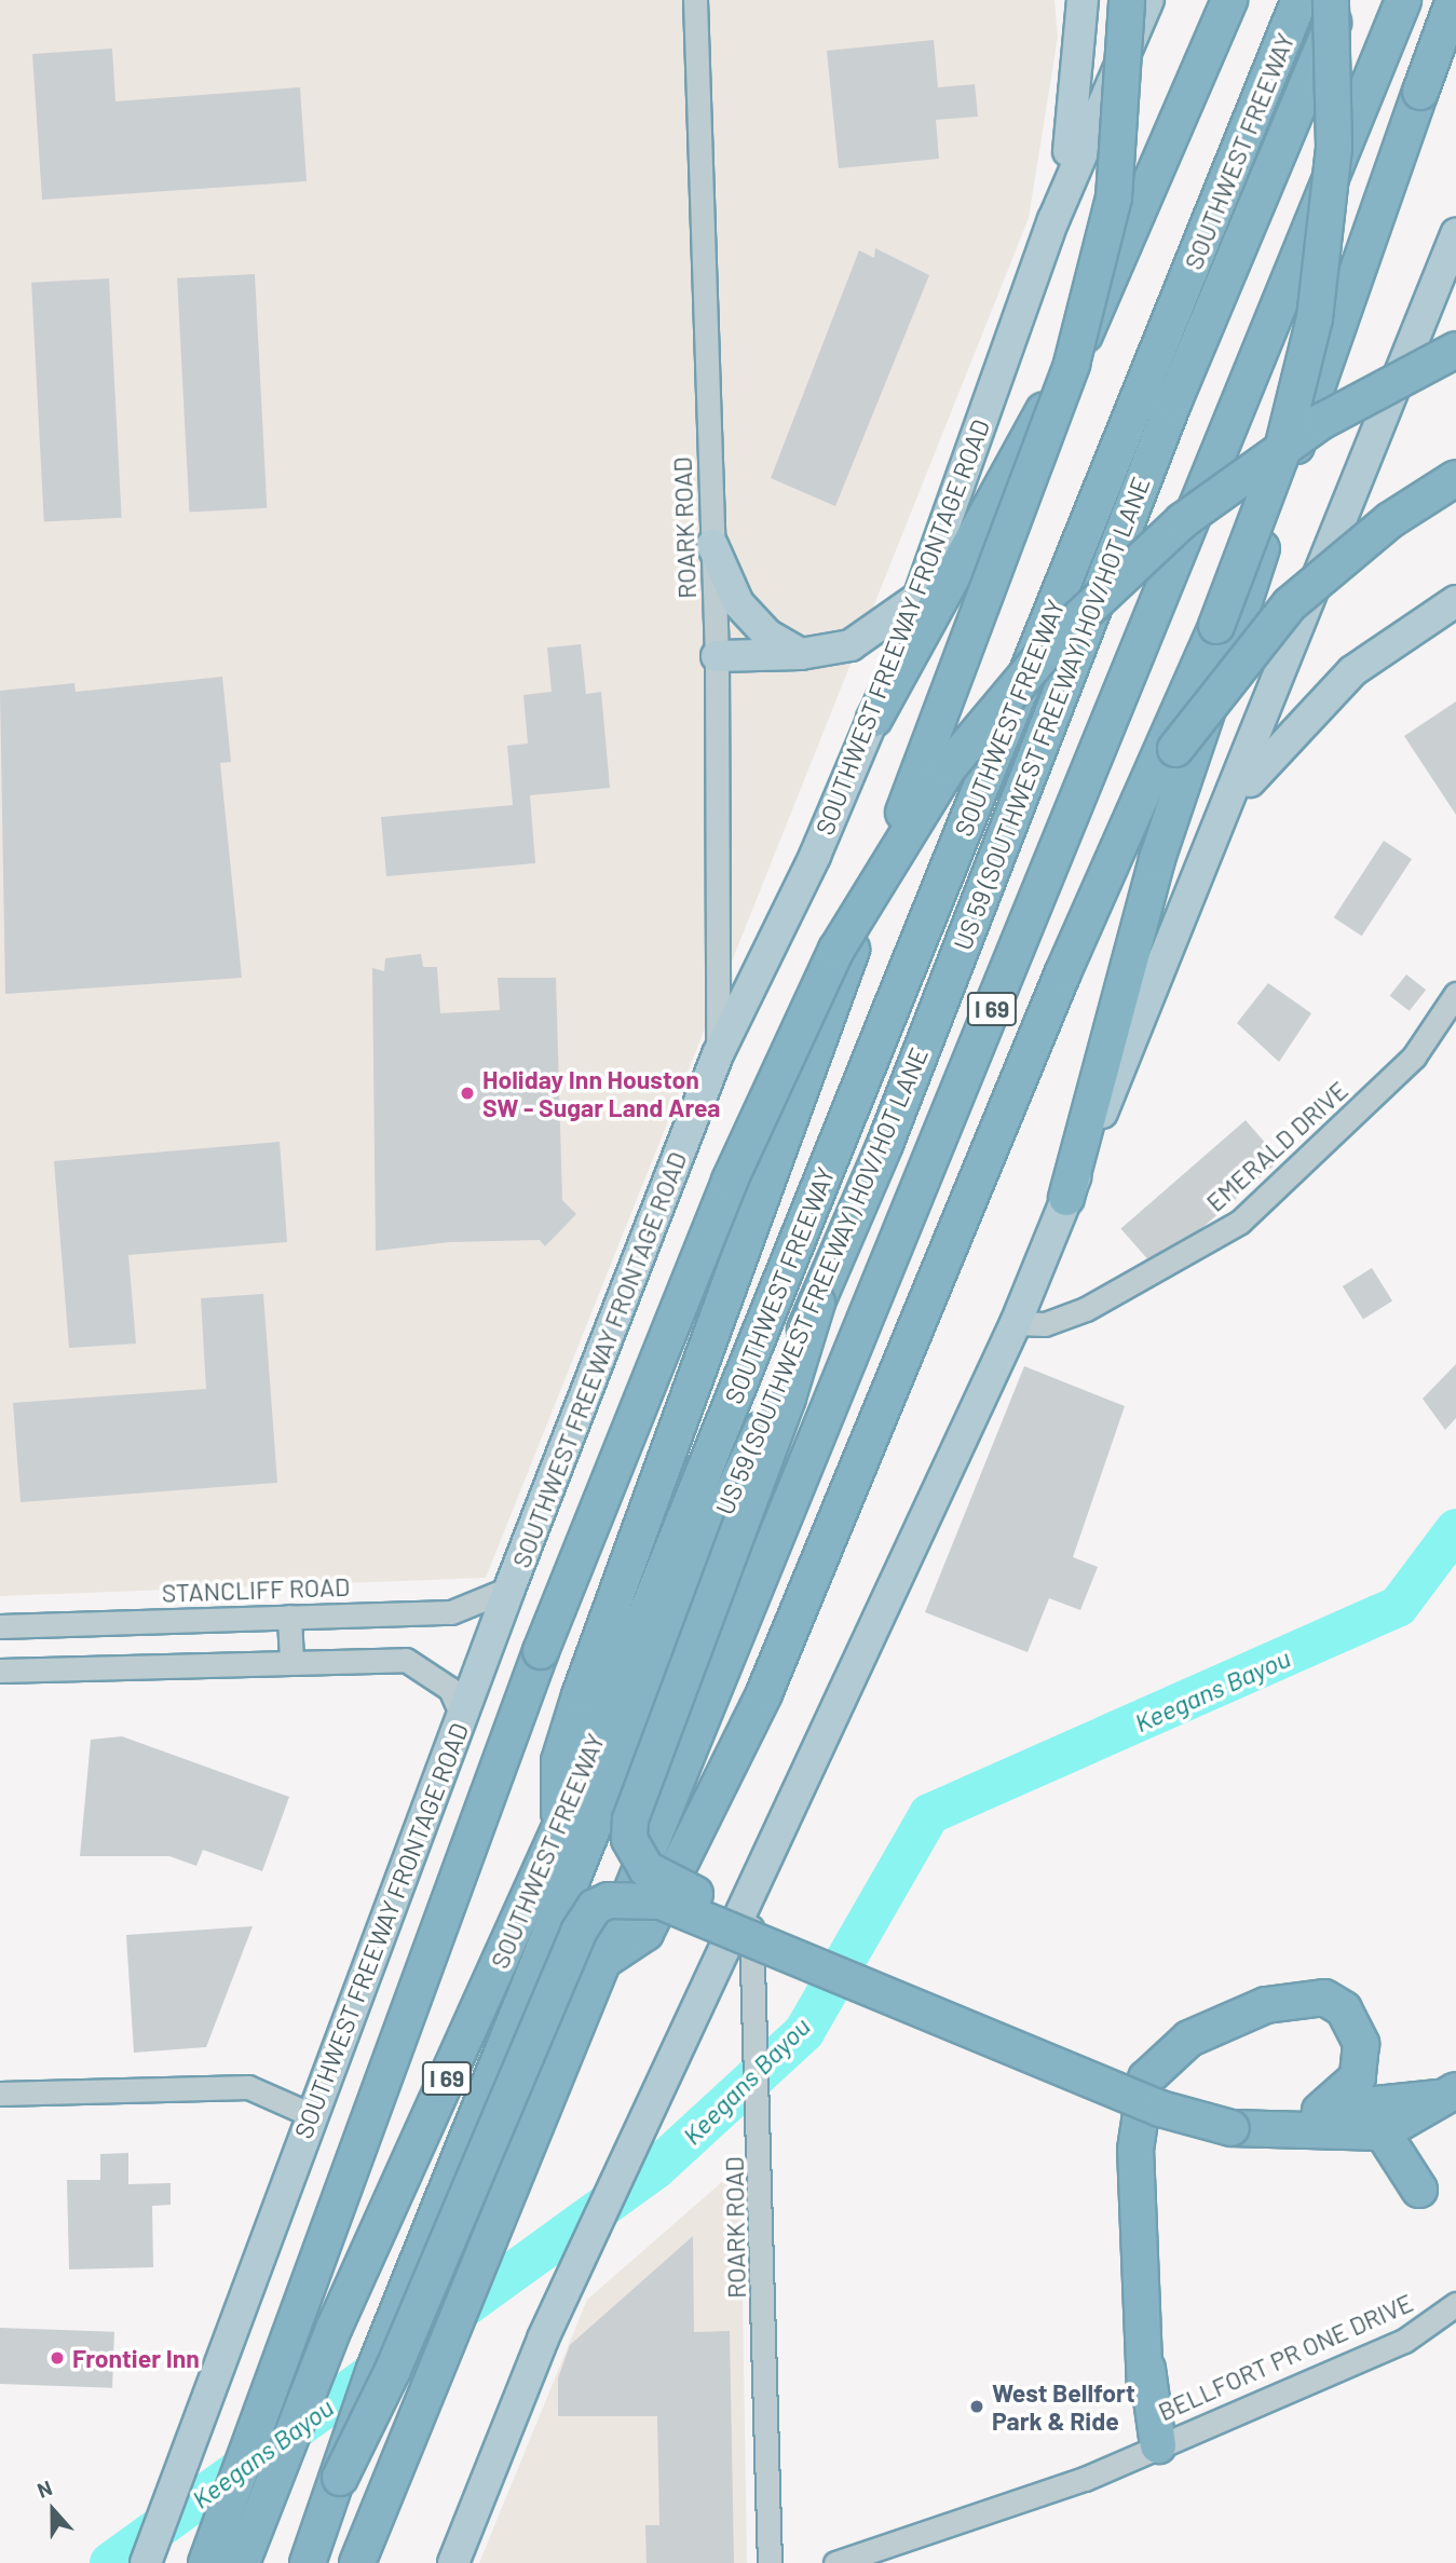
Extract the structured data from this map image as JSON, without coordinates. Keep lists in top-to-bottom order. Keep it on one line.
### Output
{"streets":{"highway":["SOUTHWEST FREEWAY","US 59 (SOUTHWEST FREEWAY) HOV/HOT LANE","I 69"],"main road":["SOUTHWEST FREEWAY FRONTAGE ROAD"],"street":["ROARK ROAD","EMERALD DRIVE","STANCLIFF ROAD","BELLFORT PR ONE DRIVE"]},"crossings":[["ROARK ROAD","SOUTHWEST FREEWAY FRONTAGE ROAD"],["SOUTHWEST FREEWAY FRONTAGE ROAD","STANCLIFF ROAD"]],"water":["Keegans Bayou"],"places":["Holiday Inn Houston SW - Sugar Land Area","Frontier Inn","West Bellfort Park & Ride"],"north":"top"}
